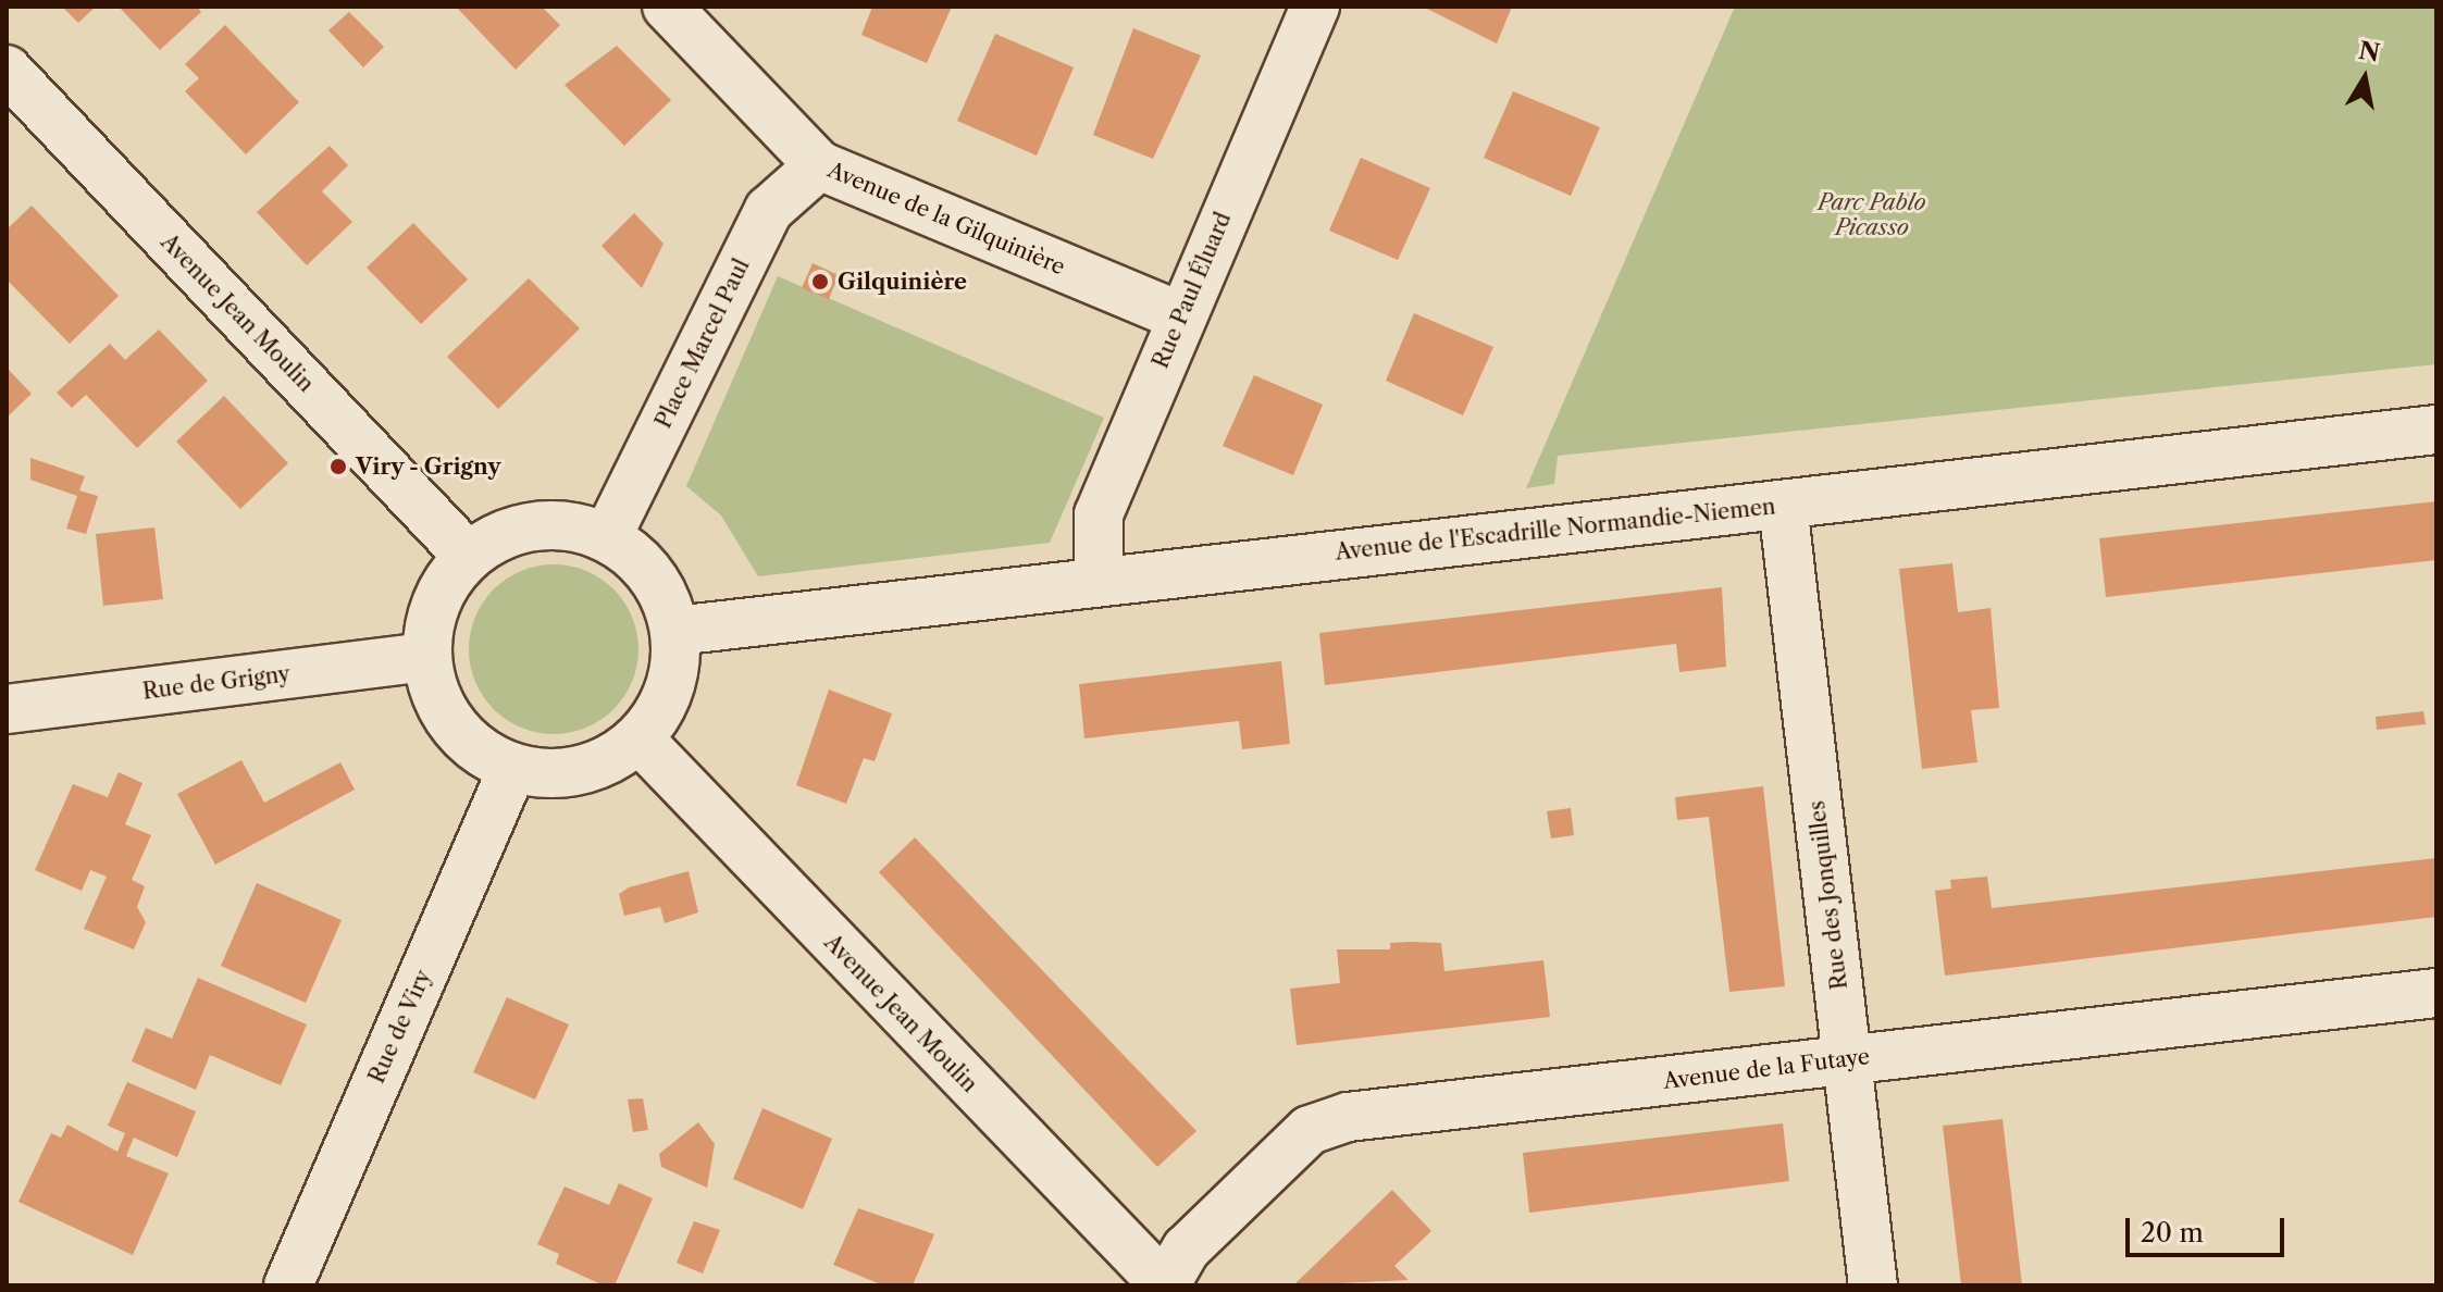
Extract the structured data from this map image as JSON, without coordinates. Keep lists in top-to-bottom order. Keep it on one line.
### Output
{"streets":{"street":["Avenue de la Gilquinière","Rue Paul Éluard","Avenue Jean Moulin","Place Marcel Paul","Avenue de l'Escadrille Normandie-Niemen","Rue de Grigny","Rue des Jonquilles","Rue de Viry","Avenue de la Futaye"]},"crossings":[["Avenue de la Gilquinière","Rue Paul Éluard"],["Avenue de la Gilquinière","Place Marcel Paul"],["Rue Paul Éluard","Avenue de l'Escadrille Normandie-Niemen"],["Avenue Jean Moulin","Place Marcel Paul"],["Avenue Jean Moulin","Avenue de l'Escadrille Normandie-Niemen"],["Avenue Jean Moulin","Rue de Grigny"],["Avenue Jean Moulin","Rue de Viry"],["Avenue Jean Moulin","Avenue de la Futaye"],["Place Marcel Paul","Avenue de l'Escadrille Normandie-Niemen"],["Place Marcel Paul","Rue de Grigny"],["Place Marcel Paul","Rue de Viry"],["Avenue de l'Escadrille Normandie-Niemen","Rue de Grigny"],["Avenue de l'Escadrille Normandie-Niemen","Rue des Jonquilles"],["Avenue de l'Escadrille Normandie-Niemen","Rue de Viry"],["Rue de Grigny","Rue de Viry"],["Rue des Jonquilles","Avenue de la Futaye"]],"parks":["Parc Pablo Picasso"],"places":["Gilquinière","Viry - Grigny"],"scale_bar":"20 m","north":"top"}
